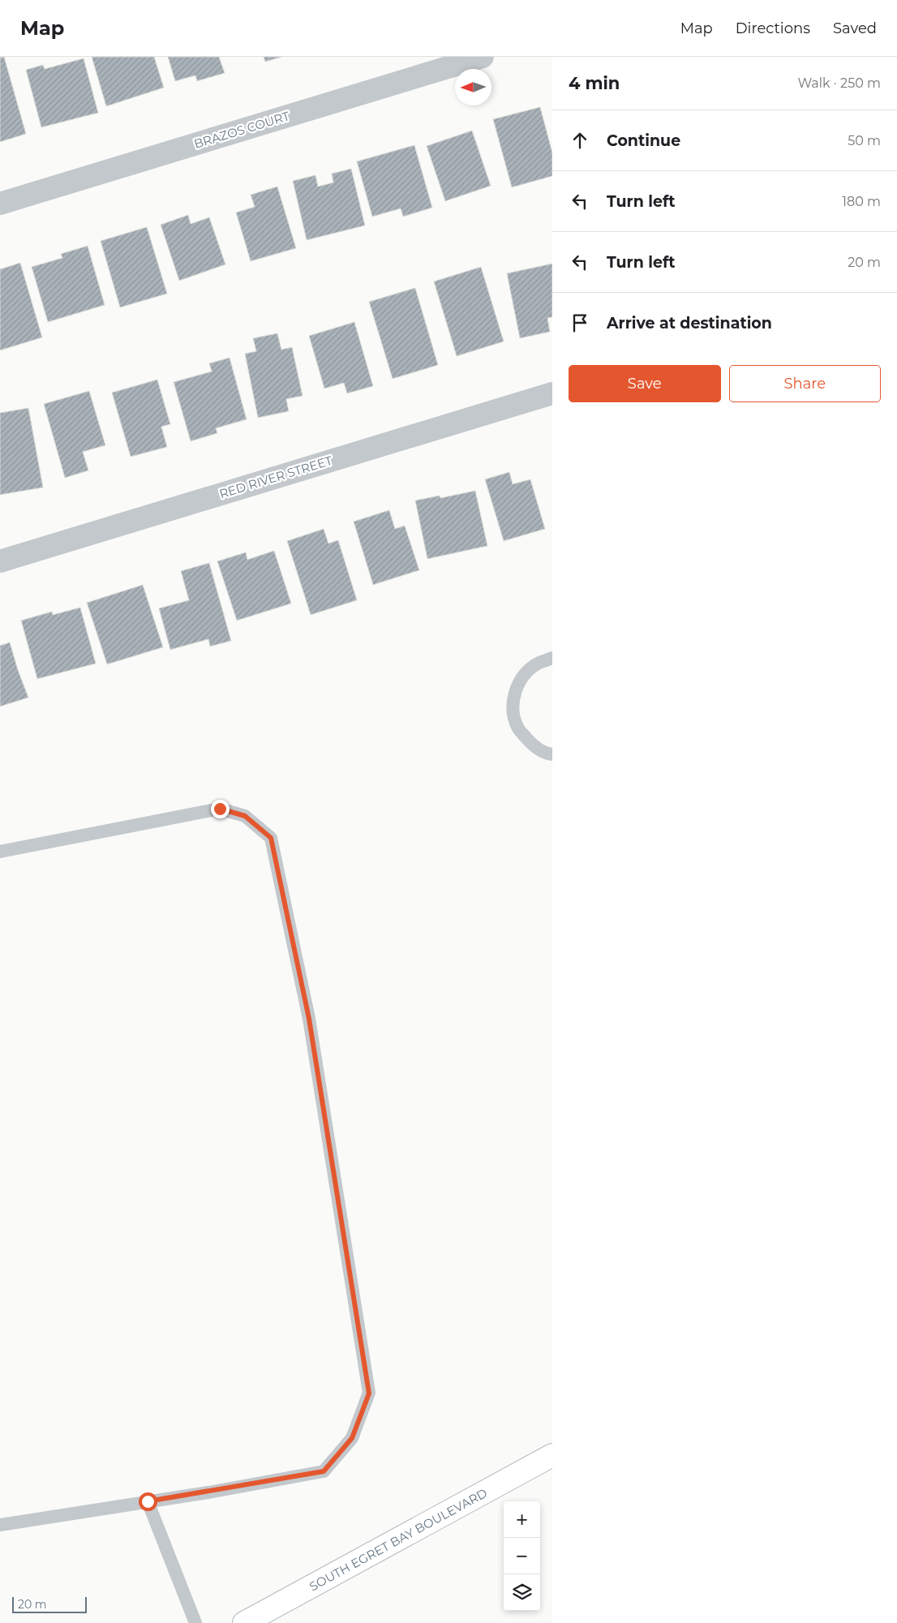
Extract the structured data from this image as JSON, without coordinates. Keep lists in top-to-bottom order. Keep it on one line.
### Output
{"streets":{"main road":["SOUTH EGRET BAY BOULEVARD"],"street":["BRAZOS COURT","RED RIVER STREET"]},"scale_bar":"20 m","north":"left","page":{"header":"Map","nav":["Map","Directions","Saved"],"heading":["4 min","Walk · 250 m"],"list":[["Continue","50 m"],["Turn left","180 m"],["Turn left","20 m"],"Arrive at destination"],"buttons":["Save","Share"],"map_buttons":["+","−"],"scale":"20 m"}}
